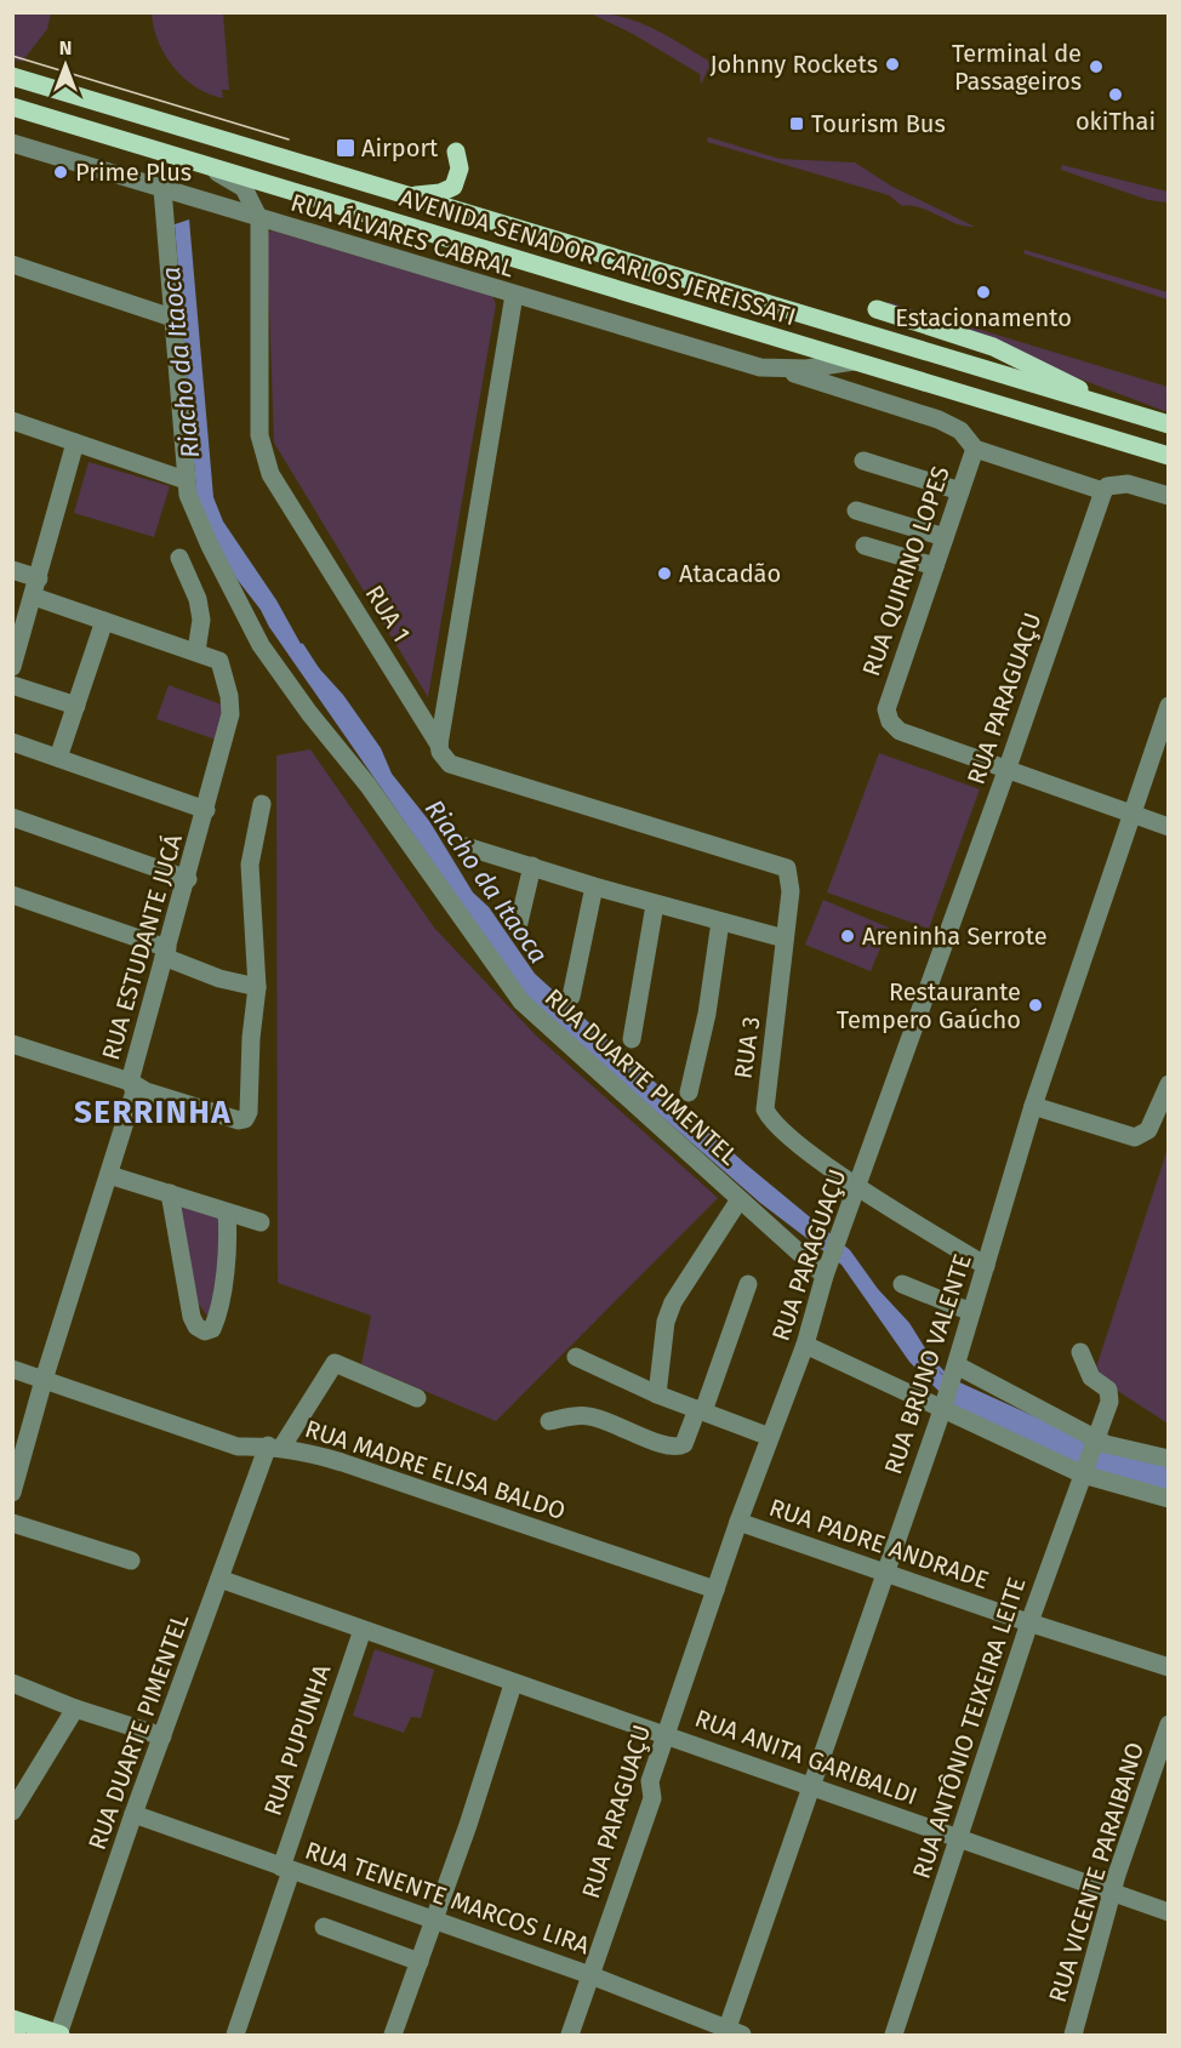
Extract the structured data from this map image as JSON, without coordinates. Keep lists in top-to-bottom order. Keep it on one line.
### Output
{"streets":{"main road":["AVENIDA SENADOR CARLOS JEREISSATI"],"street":["RUA ÁLVARES CABRAL","RUA QUIRINO LOPES","RUA 1","RUA PARAGUAÇU","RUA ESTUDANTE JUCÁ","RUA 3","RUA DUARTE PIMENTEL","RUA BRUNO VALENTE","RUA MADRE ELISA BALDO","RUA PADRE ANDRADE","RUA ANTÔNIO TEIXEIRA LEITE","RUA PUPUNHA","RUA ANITA GARIBALDI","RUA VICENTE PARAIBANO","RUA TENENTE MARCOS LIRA"]},"crossings":[["RUA ÁLVARES CABRAL","AVENIDA SENADOR CARLOS JEREISSATI"],["RUA ÁLVARES CABRAL","RUA QUIRINO LOPES"],["RUA ÁLVARES CABRAL","RUA 1"],["RUA ÁLVARES CABRAL","RUA PARAGUAÇU"],["RUA ÁLVARES CABRAL","RUA DUARTE PIMENTEL"],["AVENIDA SENADOR CARLOS JEREISSATI","RUA 1"],["RUA QUIRINO LOPES","RUA PARAGUAÇU"],["RUA 1","RUA 3"],["RUA PARAGUAÇU","RUA 3"],["RUA PARAGUAÇU","RUA DUARTE PIMENTEL"],["RUA PARAGUAÇU","RUA MADRE ELISA BALDO"],["RUA PARAGUAÇU","RUA PADRE ANDRADE"],["RUA PARAGUAÇU","RUA ANITA GARIBALDI"],["RUA PARAGUAÇU","RUA TENENTE MARCOS LIRA"],["RUA ESTUDANTE JUCÁ","RUA MADRE ELISA BALDO"],["RUA DUARTE PIMENTEL","RUA MADRE ELISA BALDO"],["RUA DUARTE PIMENTEL","RUA ANITA GARIBALDI"],["RUA DUARTE PIMENTEL","RUA TENENTE MARCOS LIRA"],["RUA BRUNO VALENTE","RUA PADRE ANDRADE"],["RUA BRUNO VALENTE","RUA ANITA GARIBALDI"],["RUA BRUNO VALENTE","RUA TENENTE MARCOS LIRA"],["RUA PADRE ANDRADE","RUA ANTÔNIO TEIXEIRA LEITE"],["RUA ANTÔNIO TEIXEIRA LEITE","RUA ANITA GARIBALDI"],["RUA PUPUNHA","RUA ANITA GARIBALDI"],["RUA PUPUNHA","RUA TENENTE MARCOS LIRA"],["RUA ANITA GARIBALDI","RUA VICENTE PARAIBANO"]],"districts":["SERRINHA"],"water":["Riacho da Itaoca"],"places":{"other":["Johnny Rockets","Terminal de Passageiros","okiThai","Prime Plus","Estacionamento","Atacadão","Areninha Serrote","Restaurante Tempero Gaúcho"],"transit":["Tourism Bus","Airport"]},"north":"top"}
